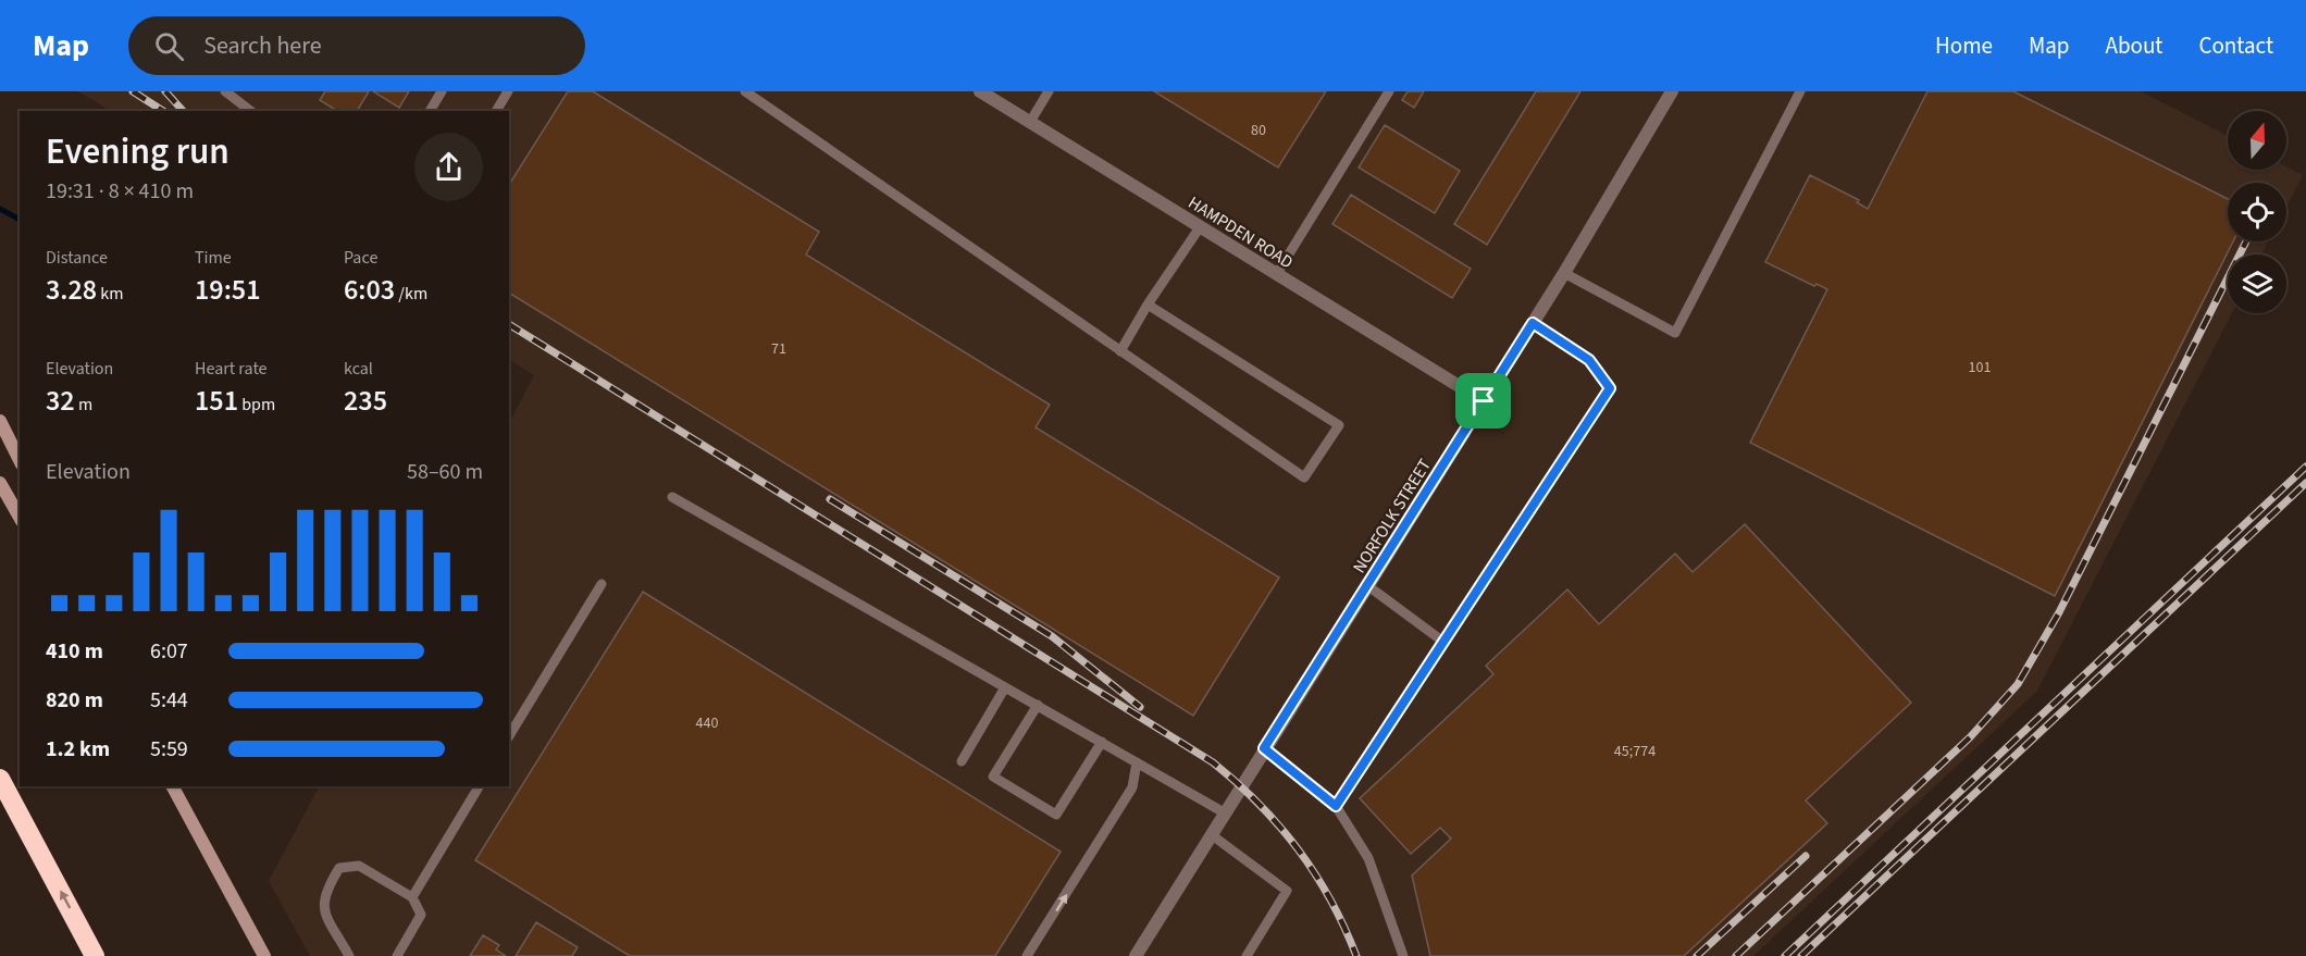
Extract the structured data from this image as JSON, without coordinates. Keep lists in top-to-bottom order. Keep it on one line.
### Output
{"streets":{"street":["HAMPDEN ROAD","NORFOLK STREET"]},"crossings":[["HAMPDEN ROAD","NORFOLK STREET"]],"house_numbers":["80","71","101","440","45;774"],"north":"top","page":{"header":"Map","search":"Search here","nav":["Home","Map","About","Contact"],"heading":["Evening run","19:31 · 8 × 410 m"],"stats":[["Distance","3.28 km"],["Time","19:51"],["Pace","6:03 /km"],["Elevation","32 m"],["Heart rate","151 bpm"],["kcal","235"]],"chart":["Elevation","58–60 m"],"list":[{"name":"410 m","note":"6:07"},{"name":"820 m","note":"5:44"},{"name":"1.2 km","note":"5:59"}]}}
